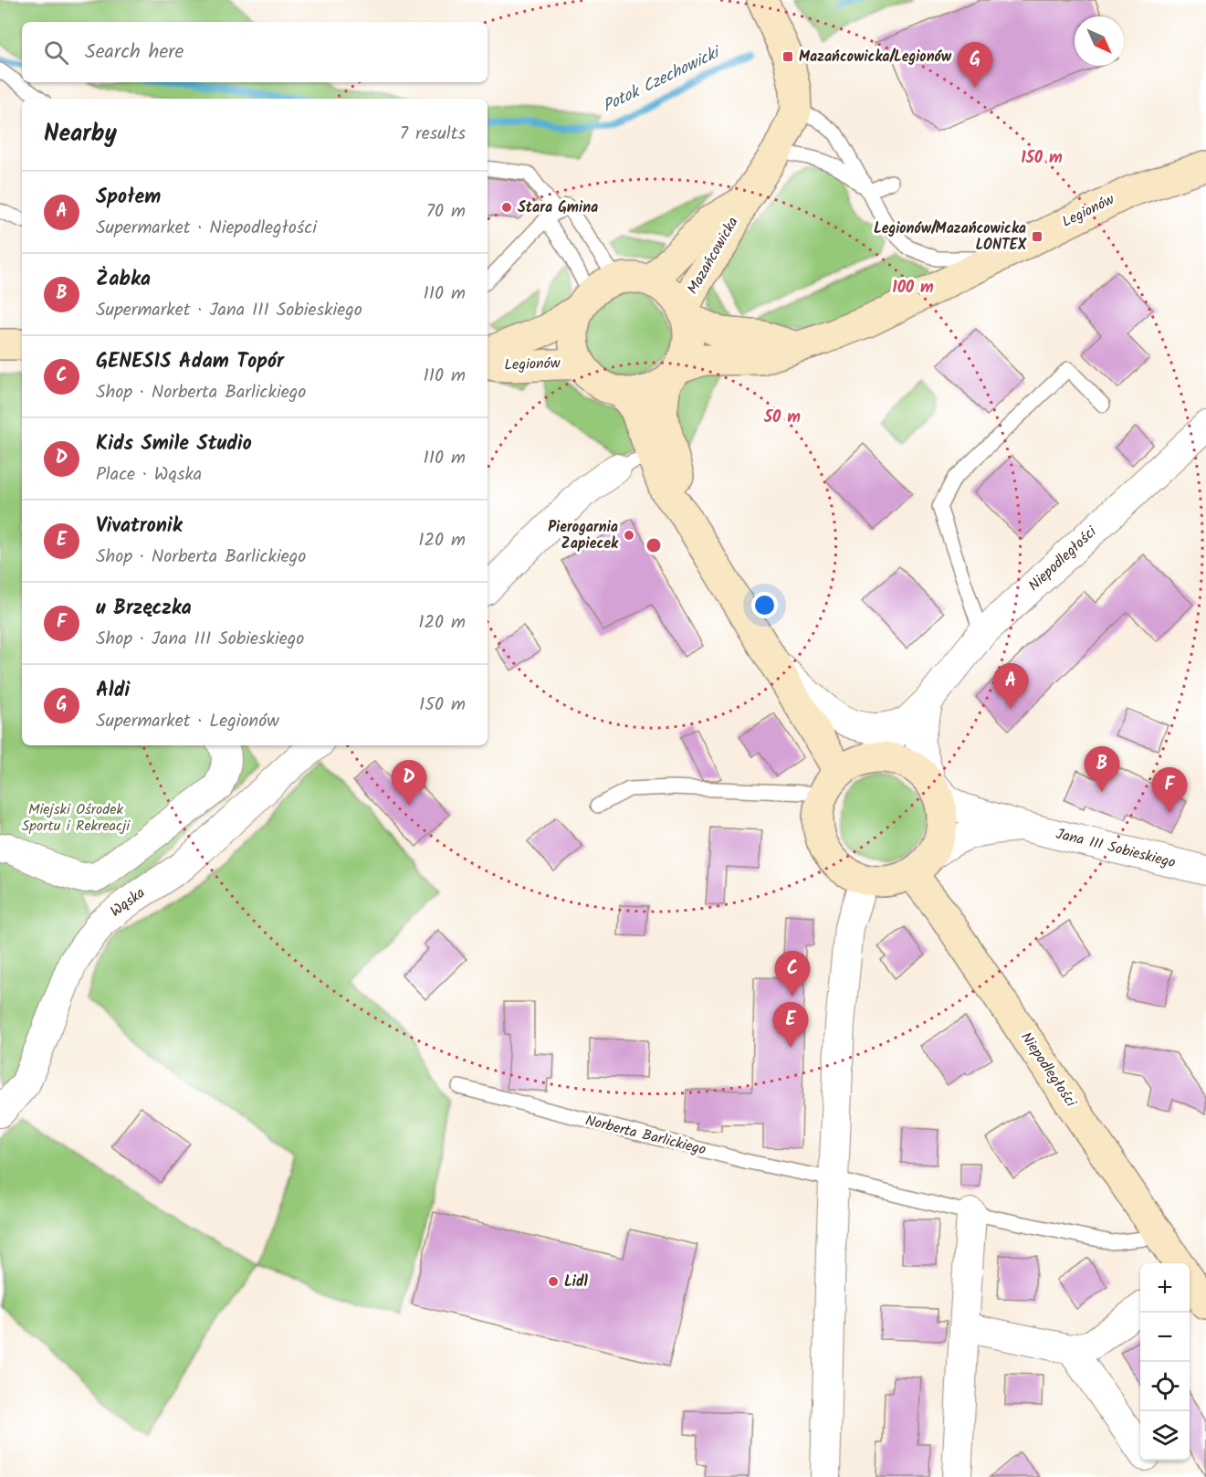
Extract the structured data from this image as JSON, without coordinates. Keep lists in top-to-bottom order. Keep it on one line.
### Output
{"streets":{"street":["Legionów","Mazańcowicka","Niepodległości","Jana III Sobieskiego","Wąska"],"lane":["Norberta Barlickiego"]},"crossings":[["Legionów","Mazańcowicka"],["Niepodległości","Jana III Sobieskiego"],["Niepodległości","Norberta Barlickiego"]],"water":["Potok Czechowicki"],"parks":["Miejski Ośrodek Sportu i Rekreacji"],"places":{"transit":["Mazańcowicka/Legionów","Legionów/Mazańcowicka LONTEX"],"other":["Stara Gmina","Pierogarnia Zapiecek","Lidl"]},"north":"bottom right","page":{"search":"Search here","pins":["G","A","B","D","F","C","E"],"heading":["Nearby","7 results"],"list":[{"mark":"A","name":"Społem","note":"Supermarket · Niepodległości","value":"70 m"},{"mark":"B","name":"Żabka","note":"Supermarket · Jana III Sobieskiego","value":"110 m"},{"mark":"C","name":"GENESIS Adam Topór","note":"Shop · Norberta Barlickiego","value":"110 m"},{"mark":"D","name":"Kids Smile Studio","note":"Place · Wąska","value":"110 m"},{"mark":"E","name":"Vivatronik","note":"Shop · Norberta Barlickiego","value":"120 m"},{"mark":"F","name":"u Brzęczka","note":"Shop · Jana III Sobieskiego","value":"120 m"},{"mark":"G","name":"Aldi","note":"Supermarket · Legionów","value":"150 m"}],"map_buttons":["+","−"]},"rings":["150 m","100 m","50 m"]}
